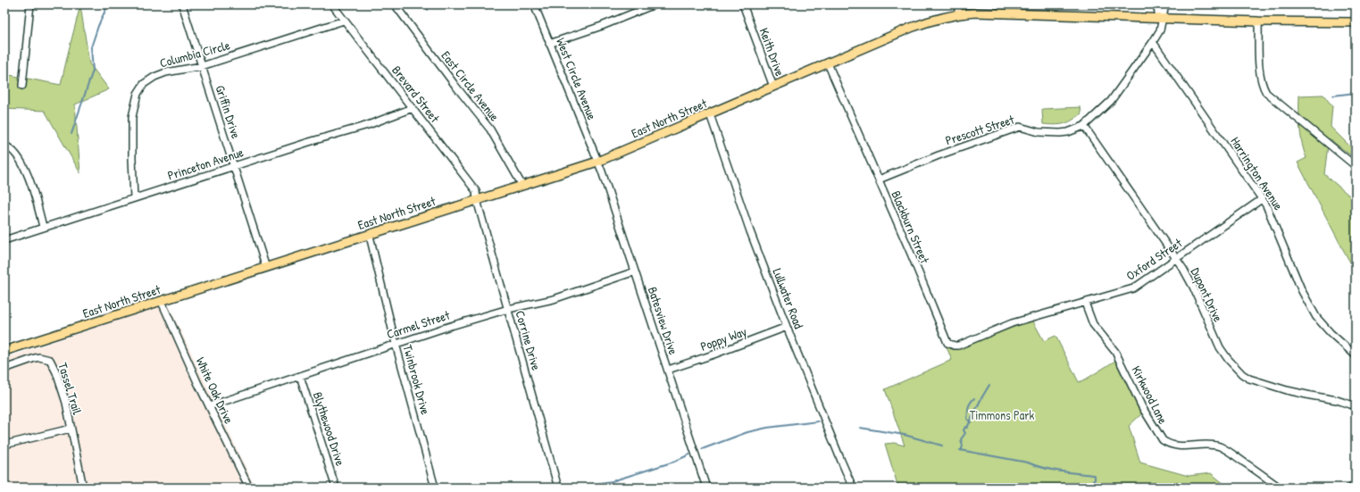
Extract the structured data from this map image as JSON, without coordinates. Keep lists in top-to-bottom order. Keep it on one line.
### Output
{"streets":{"main road":["East North Street"],"street":["Keith Drive","Columbia Circle","West Circle Avenue","East Circle Avenue","Brevard Street","Griffin Drive","Prescott Street","Princeton Avenue","Harrington Avenue","Blackburn Street","Oxford Street","Dupont Drive","Lullwater Road","Batesview Drive","Carmel Street","Poppy Way","Corrine Drive","Twinbrook Drive","Tassel Trail","White Oak Drive","Kirkwood Lane","Blythewood Drive"]},"crossings":[["Keith Drive","East North Street"],["Columbia Circle","Brevard Street"],["Columbia Circle","Griffin Drive"],["Columbia Circle","Princeton Avenue"],["West Circle Avenue","East North Street"],["West Circle Avenue","Batesview Drive"],["East Circle Avenue","East North Street"],["Brevard Street","East North Street"],["Brevard Street","Princeton Avenue"],["Brevard Street","Corrine Drive"],["Griffin Drive","East North Street"],["Griffin Drive","Princeton Avenue"],["East North Street","Prescott Street"],["East North Street","Blackburn Street"],["East North Street","Lullwater Road"],["East North Street","Batesview Drive"],["East North Street","Corrine Drive"],["East North Street","Twinbrook Drive"],["East North Street","White Oak Drive"],["Prescott Street","Harrington Avenue"],["Prescott Street","Blackburn Street"],["Prescott Street","Dupont Drive"],["Harrington Avenue","Oxford Street"],["Blackburn Street","Oxford Street"],["Oxford Street","Dupont Drive"],["Oxford Street","Kirkwood Lane"],["Lullwater Road","Poppy Way"],["Batesview Drive","Carmel Street"],["Batesview Drive","Poppy Way"],["Carmel Street","Corrine Drive"],["Carmel Street","Twinbrook Drive"],["Carmel Street","White Oak Drive"],["Carmel Street","Blythewood Drive"]],"parks":["Timmons Park"]}
